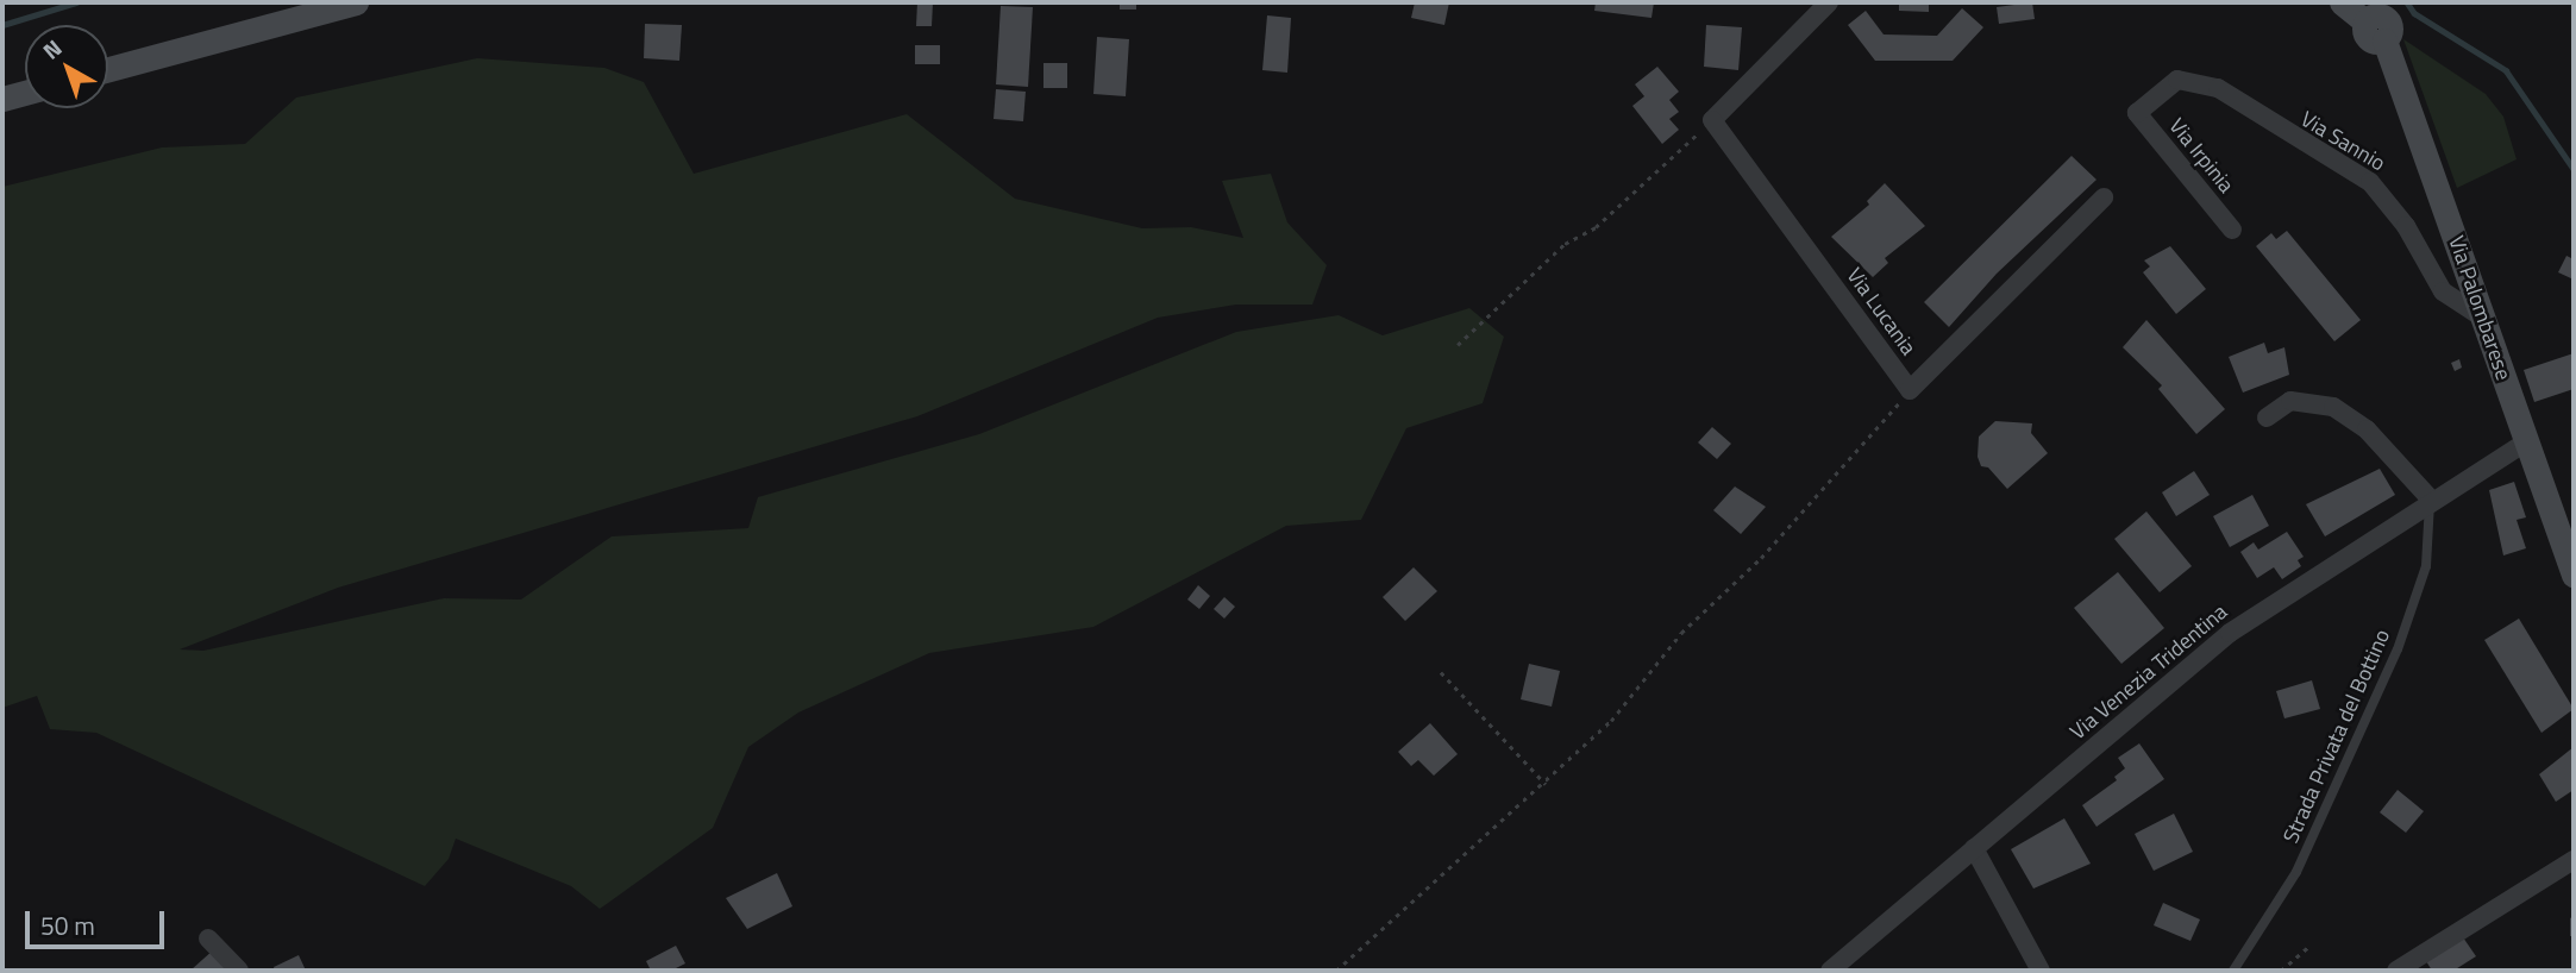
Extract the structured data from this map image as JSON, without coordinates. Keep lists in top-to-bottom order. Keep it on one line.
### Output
{"streets":{"main road":["Via Palombarese"],"street":["Via Sannio","Via Irpinia","Via Lucania","Via Venezia Tridentina"],"lane":["Strada Privata del Bottino"]},"crossings":[["Via Sannio","Via Irpinia"],["Via Sannio","Via Palombarese"],["Via Palombarese","Via Venezia Tridentina"],["Via Venezia Tridentina","Strada Privata del Bottino"]],"scale_bar":"50 m","north":"top left"}
